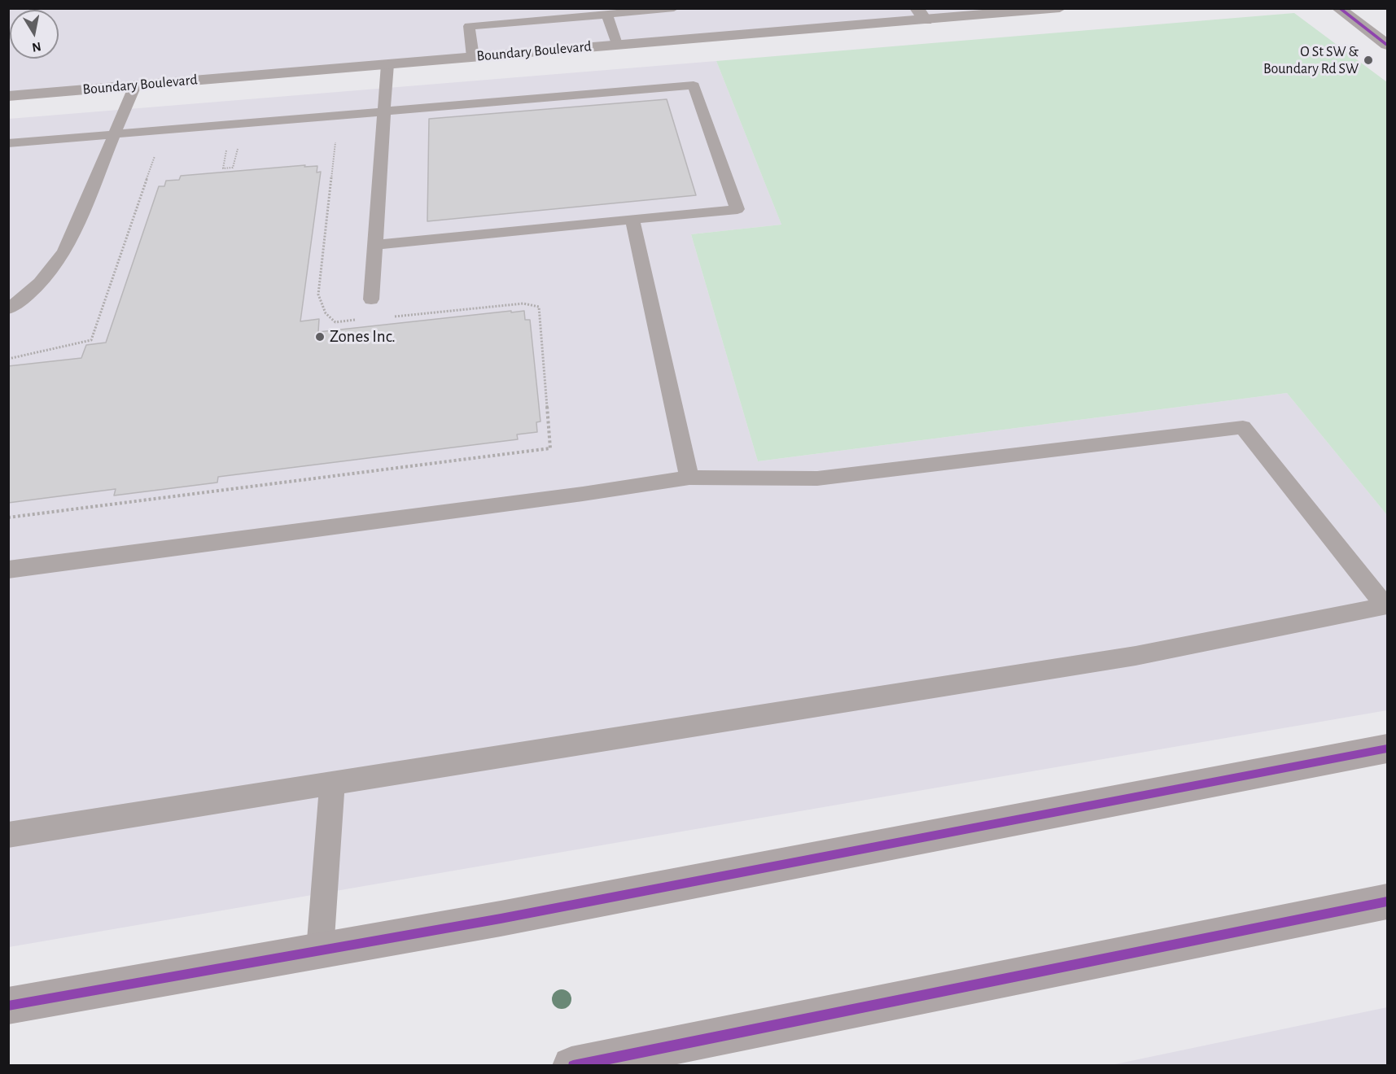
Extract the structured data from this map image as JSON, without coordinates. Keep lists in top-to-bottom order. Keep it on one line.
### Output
{"streets":{"street":["Boundary Boulevard"]},"places":["O St SW & Boundary Rd SW","Zones Inc."],"north":"bottom"}
